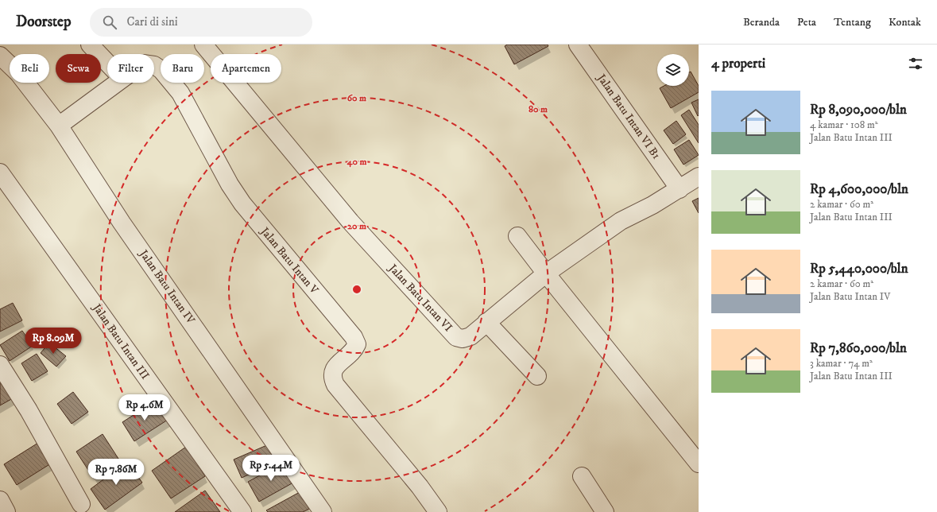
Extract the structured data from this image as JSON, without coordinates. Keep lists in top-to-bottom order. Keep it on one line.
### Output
{"streets":{"street":["Jalan Batu Intan VI B1","Jalan Batu Intan V","Jalan Batu Intan IV","Jalan Batu Intan VI","Jalan Batu Intan III"]},"crossings":[["Jalan Batu Intan VI B1","Jalan Batu Intan VI"]],"page":{"header":"Doorstep","search":"Cari di sini","nav":["Beranda","Peta","Tentang","Kontak"],"heading":"4 properti","chip":["Beli","Sewa","Filter","Baru","Apartemen"],"list":[{"name":"Rp 8,090,000/bln","note":"4 kamar · 108 m² · Jalan Batu Intan III"},{"name":"Rp 4,600,000/bln","note":"2 kamar · 60 m² · Jalan Batu Intan III"},{"name":"Rp 5,440,000/bln","note":"2 kamar · 60 m² · Jalan Batu Intan IV"},{"name":"Rp 7,860,000/bln","note":"3 kamar · 74 m² · Jalan Batu Intan III"}],"price":["Rp 8.09M","Rp 4.6M","Rp 5.44M","Rp 7.86M"]},"rings":["60 m","80 m","40 m","20 m"]}
